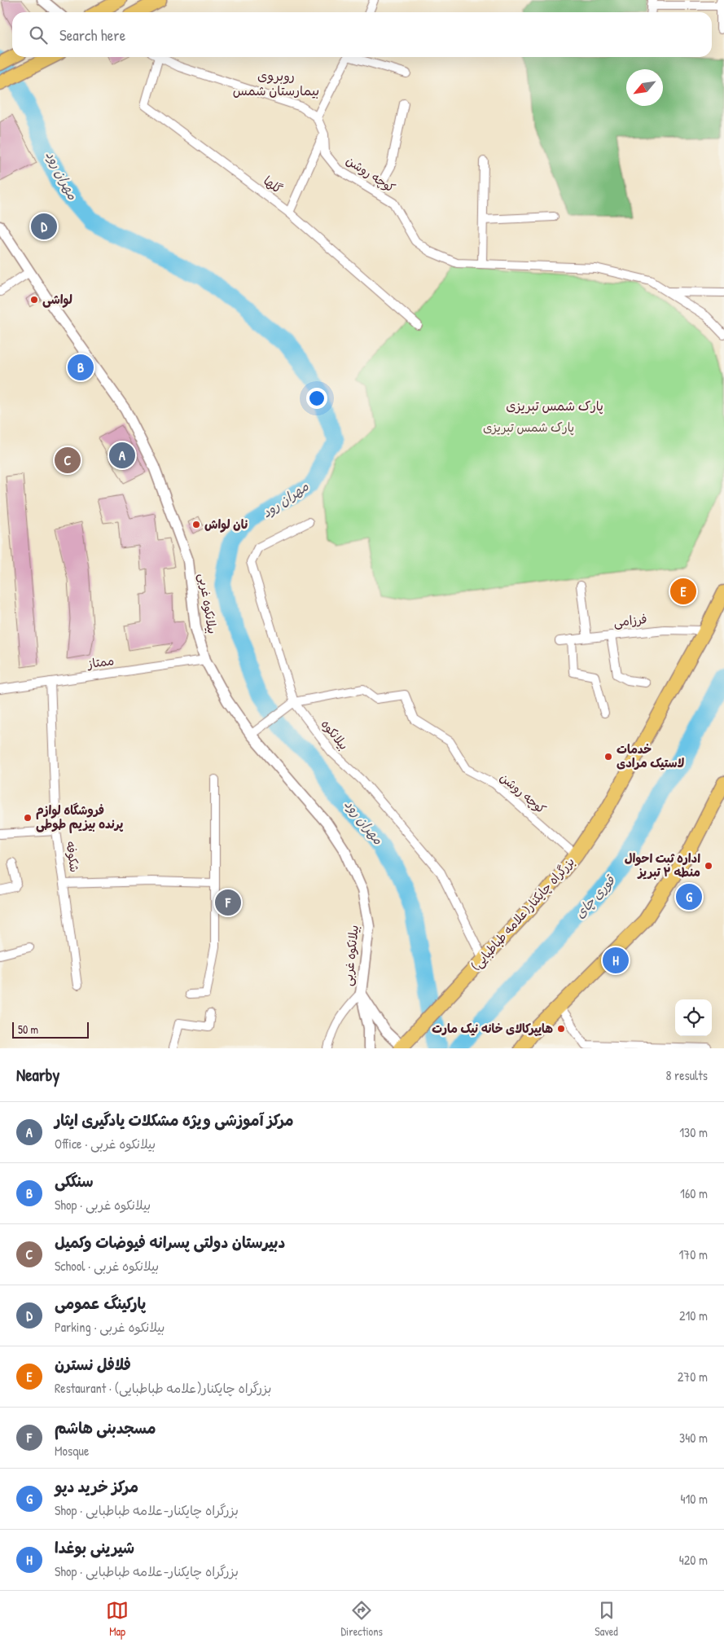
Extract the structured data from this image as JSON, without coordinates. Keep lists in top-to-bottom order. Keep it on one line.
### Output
{"streets":{"highway":["بزرگراه چایکنار(علامه طباطبایی)"],"street":["کوچه روشن","گلها","بیلانکوه غربی","فرزامی","ممتاز","بیلانکوه","شکوفه"]},"crossings":[["کوچه روشن","بیلانکوه"],["کوچه روشن","بزرگراه چایکنار(علامه طباطبایی)"],["بیلانکوه غربی","ممتاز"],["فرزامی","بزرگراه چایکنار(علامه طباطبایی)"],["ممتاز","شکوفه"],["بیلانکوه","بزرگراه چایکنار(علامه طباطبایی)"]],"districts":["روبروی بیمارستان شمس","پارک شمس تبریزی"],"water":["مهران رود","قوری چای"],"parks":["پارک شمس تبریزی"],"places":["لواشی","نان لواش","خدمات لاستیک مرادی","فروشگاه لوازم پرنده بیزیم طوطی","اداره ثبت احوال منطه ۲ تبریز","هایپرکالای خانه نیک مارت"],"scale_bar":"50 m","north":"bottom left","page":{"search":"Search here","pins":["D","B","A","C","E","G","F","H"],"scale":"50 m","heading":["Nearby","8 results"],"list":[{"mark":"A","name":"مرکز آموزشی ویژه مشکلات یادگیری ایثار","note":"Office · بیلانکوه غربی","value":"130 m"},{"mark":"B","name":"سنگکی","note":"Shop · بیلانکوه غربی","value":"160 m"},{"mark":"C","name":"دبیرستان دولتی پسرانه فیوضات وکمیل","note":"School · بیلانکوه غربی","value":"170 m"},{"mark":"D","name":"پارکینگ عمومی","note":"Parking · بیلانکوه غربی","value":"210 m"},{"mark":"E","name":"فلافل نسترن","note":"Restaurant · بزرگراه چایکنار(علامه طباطبایی)","value":"270 m"},{"mark":"F","name":"مسجدبنی هاشم","note":"Mosque","value":"340 m"},{"mark":"G","name":"مرکز خرید دپو","note":"Shop · بزرگراه چایکنار-علامه طباطبایی","value":"410 m"},{"mark":"H","name":"شیرینی بوغدا","note":"Shop · بزرگراه چایکنار-علامه طباطبایی","value":"420 m"}],"nav":["Map","Directions","Saved"]}}
